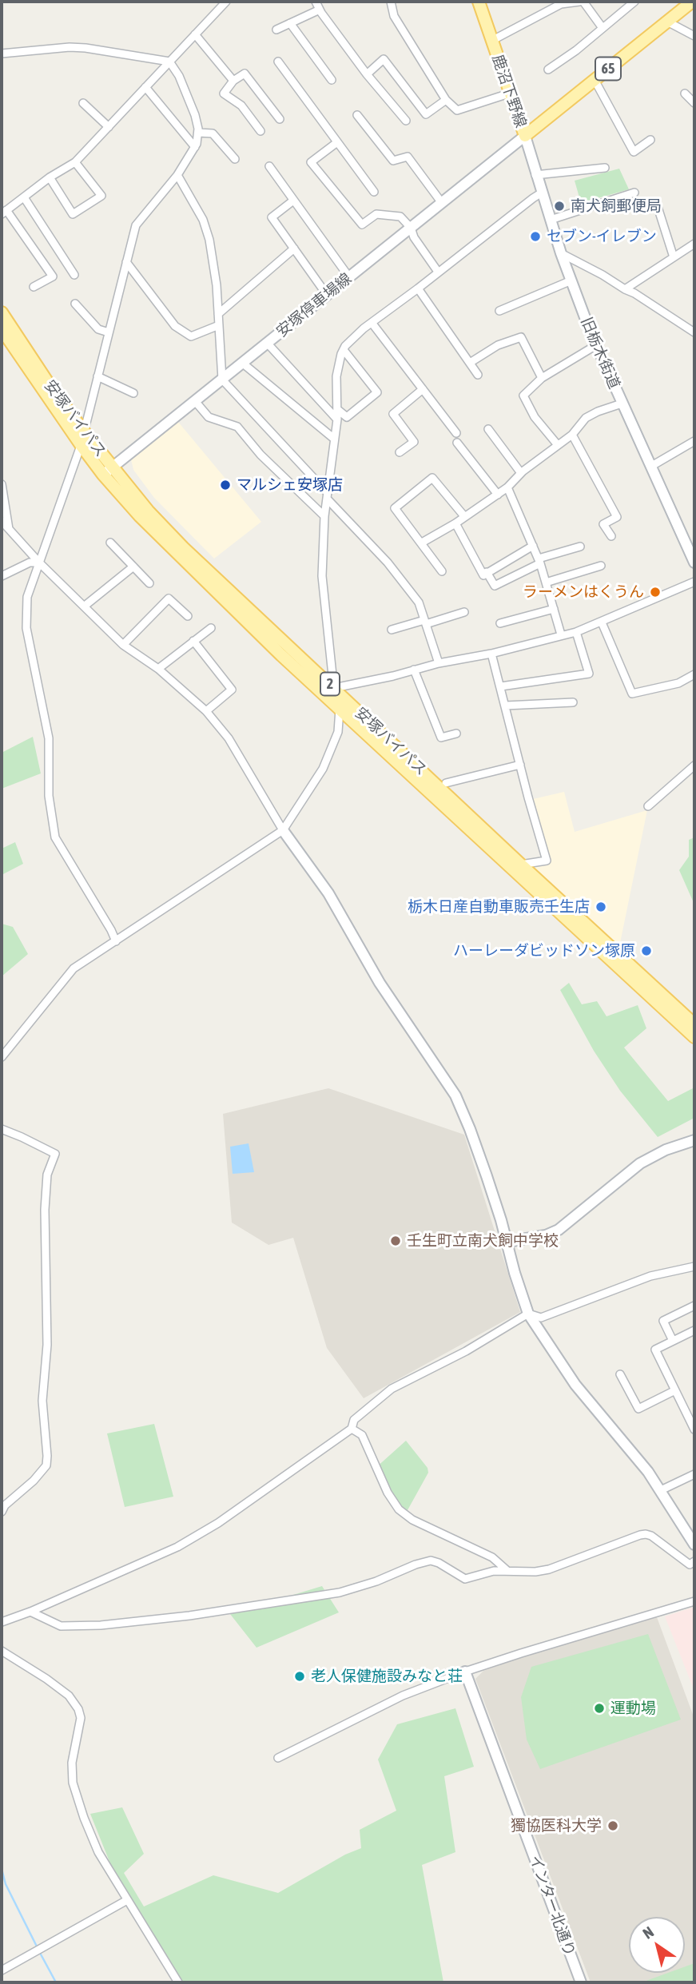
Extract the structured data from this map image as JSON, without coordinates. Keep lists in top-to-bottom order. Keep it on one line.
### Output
{"streets":{"main road":["65","鹿沼下野線","安塚バイパス","2"],"street":["安塚停車場線","旧栃木街道","インター北通り"]},"crossings":[["鹿沼下野線","安塚停車場線"],["鹿沼下野線","旧栃木街道"],["安塚停車場線","旧栃木街道"],["安塚停車場線","安塚バイパス"]],"places":["南犬飼郵便局","セブン-イレブン","マルシェ安塚店","ラーメンはくうん","栃木日産自動車販売壬生店","ハーレーダビッドソン塚原","壬生町立南犬飼中学校","老人保健施設みなと荘","運動場","獨協医科大学"],"north":"top left"}
